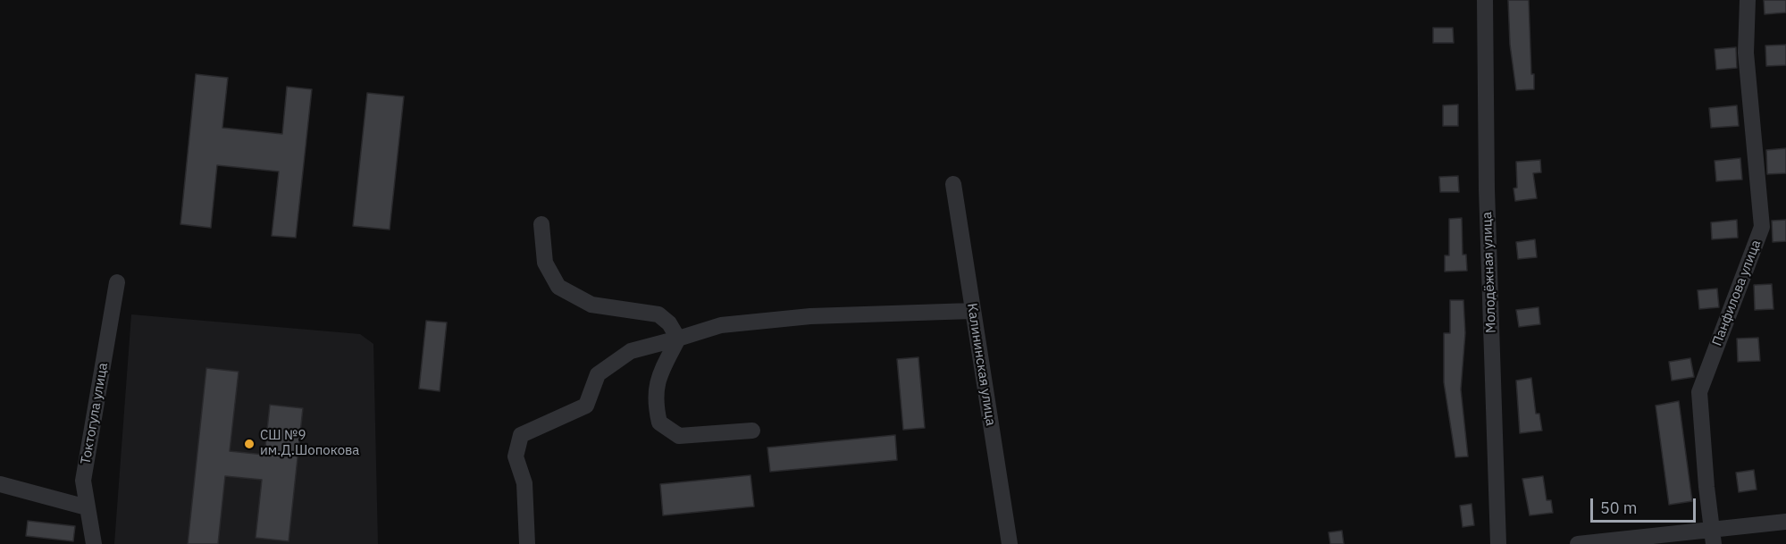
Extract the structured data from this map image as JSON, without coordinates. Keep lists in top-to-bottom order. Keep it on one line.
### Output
{"streets":{"street":["Молодёжная улица","Панфилова улица","Калининская улица","Токтогула улица"]},"places":["СШ №9 им.Д.Шопокова"],"scale_bar":"50 m"}
